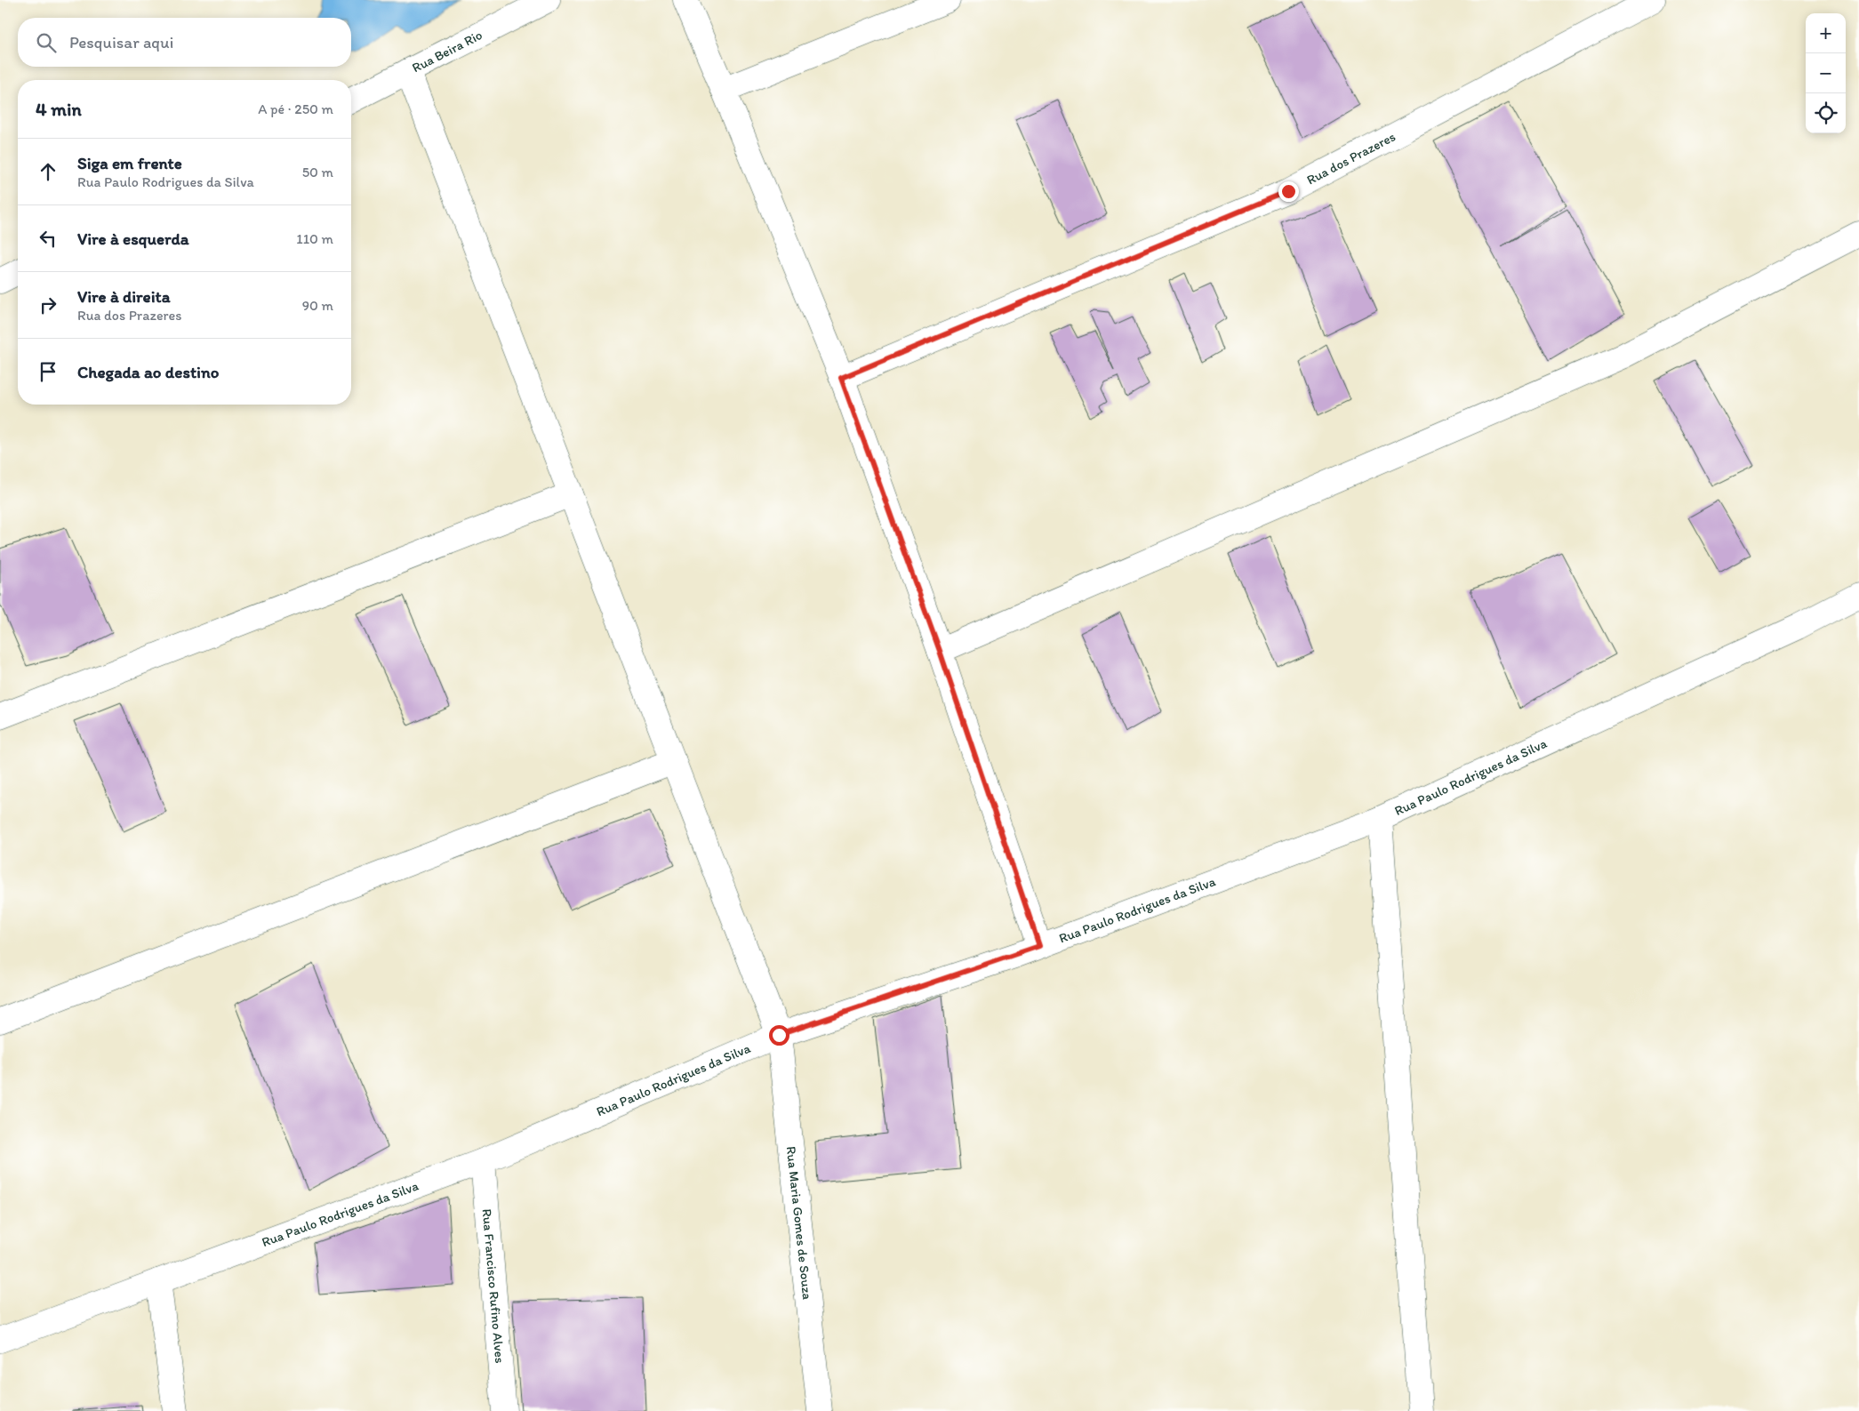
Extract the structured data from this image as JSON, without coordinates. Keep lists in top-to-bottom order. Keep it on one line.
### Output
{"streets":{"street":["Rua Beira Rio","Rua dos Prazeres","Rua Paulo Rodrigues da Silva","Rua Maria Gomes de Souza","Rua Francisco Rufino Alves"]},"crossings":[["Rua Beira Rio","Rua Maria Gomes de Souza"],["Rua Paulo Rodrigues da Silva","Rua Maria Gomes de Souza"],["Rua Paulo Rodrigues da Silva","Rua Francisco Rufino Alves"]],"page":{"map_buttons":["+","−"],"search":"Pesquisar aqui","heading":["4 min","A pé · 250 m"],"list":[["Siga em frente","Rua Paulo Rodrigues da Silva","50 m"],["Vire à esquerda","110 m"],["Vire à direita","Rua dos Prazeres","90 m"],"Chegada ao destino"]}}
